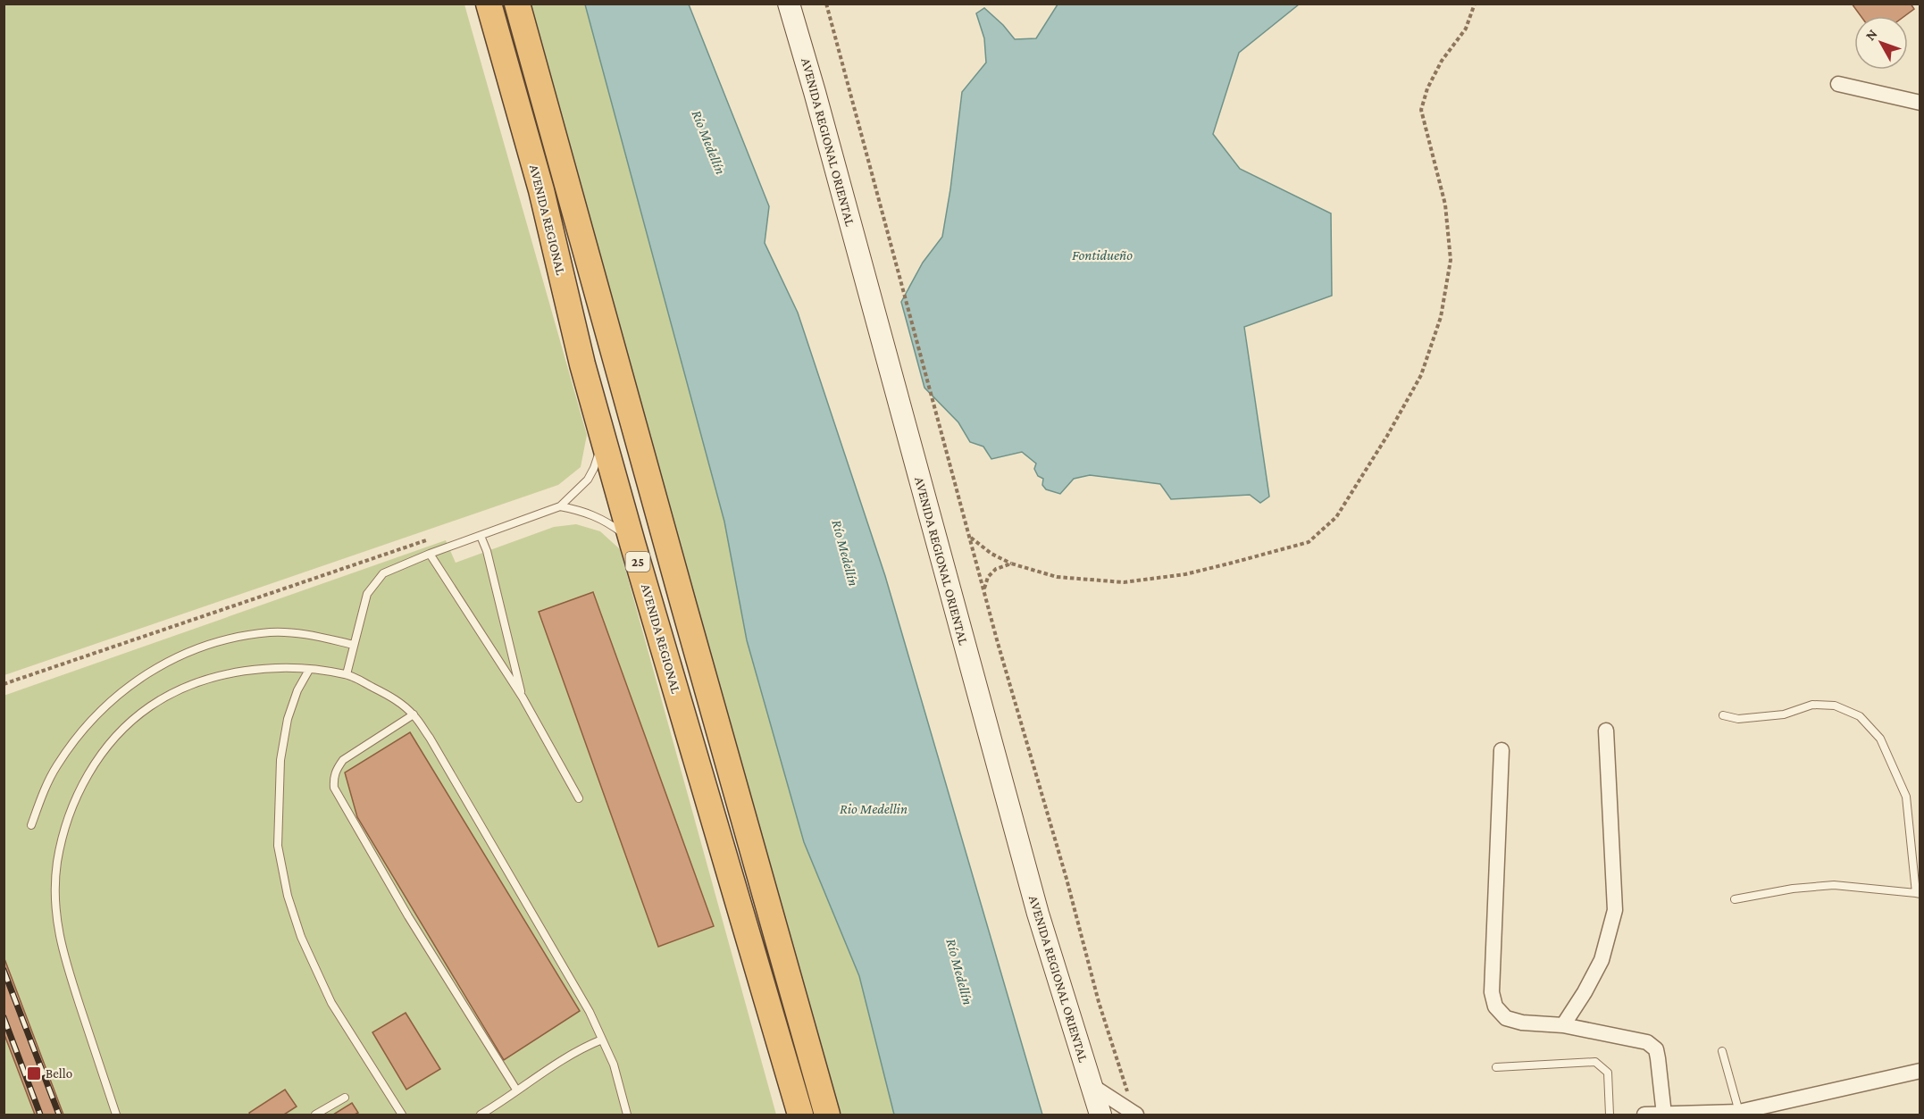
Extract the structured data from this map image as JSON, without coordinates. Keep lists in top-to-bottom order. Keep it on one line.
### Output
{"streets":{"highway":["AVENIDA REGIONAL","25"],"main road":["AVENIDA REGIONAL ORIENTAL"]},"water":["Río Medellín","Fontidueño","Rio Medellin"],"places":{"transit":["Bello"]},"north":"top left"}
